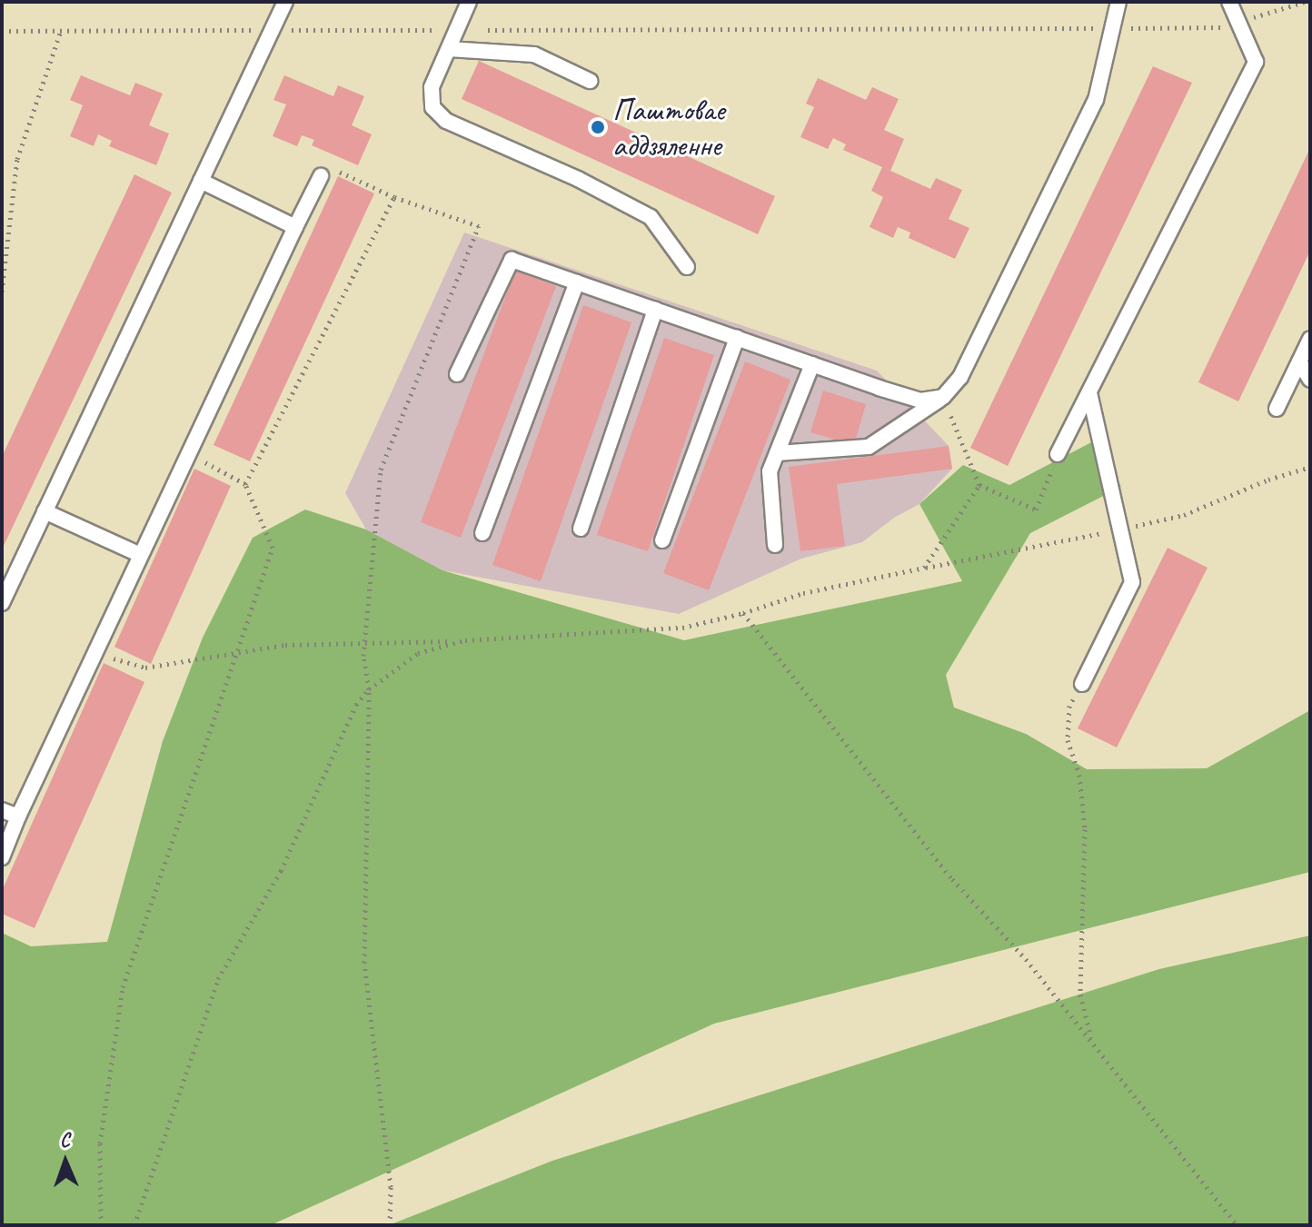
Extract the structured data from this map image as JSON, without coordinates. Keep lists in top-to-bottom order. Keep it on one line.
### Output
{"places":["Паштовае аддзяленне"],"north":"top"}
